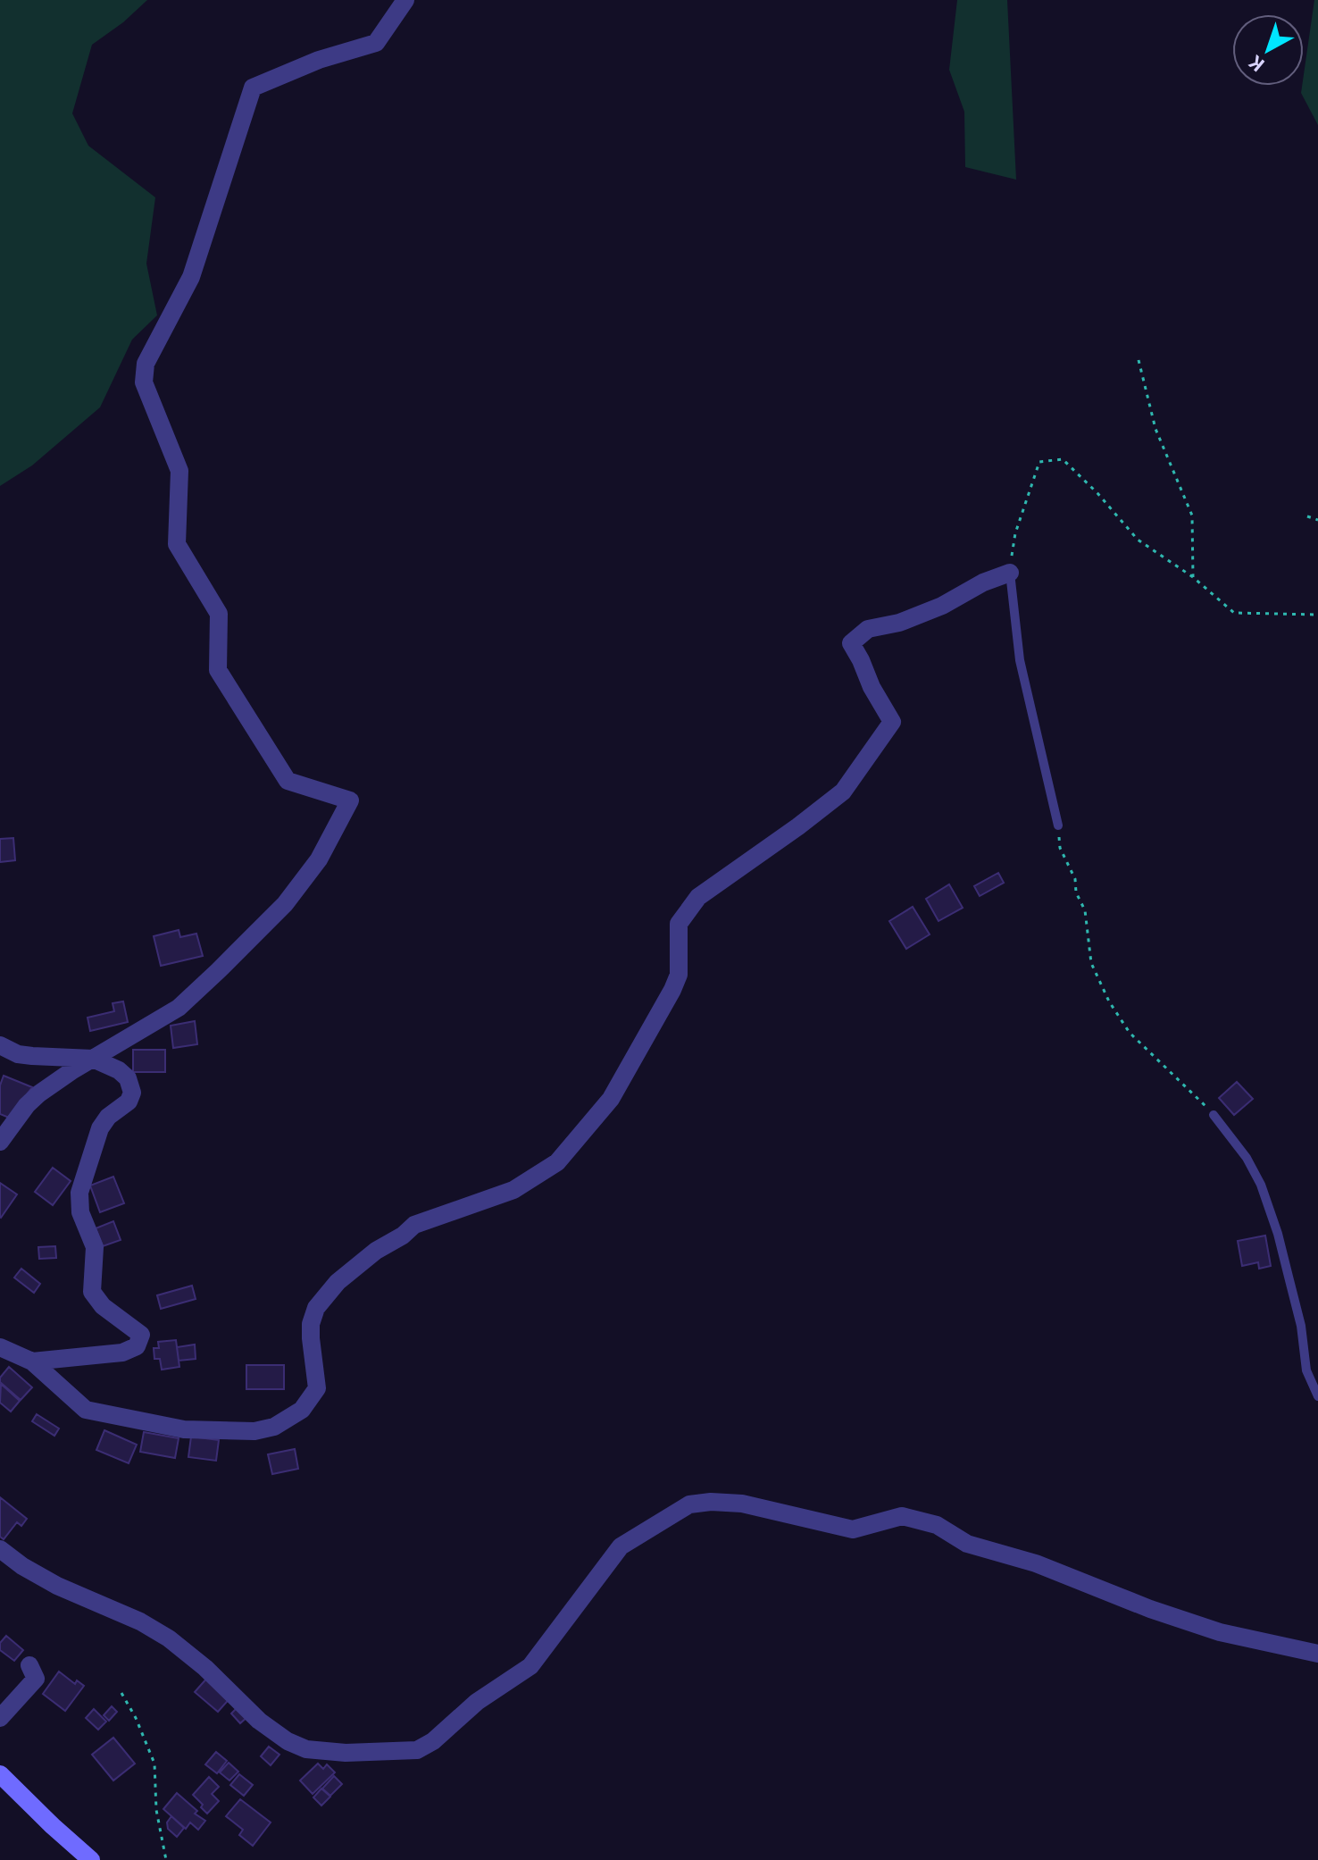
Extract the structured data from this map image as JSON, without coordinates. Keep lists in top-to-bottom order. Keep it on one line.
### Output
{"north":"bottom left"}
